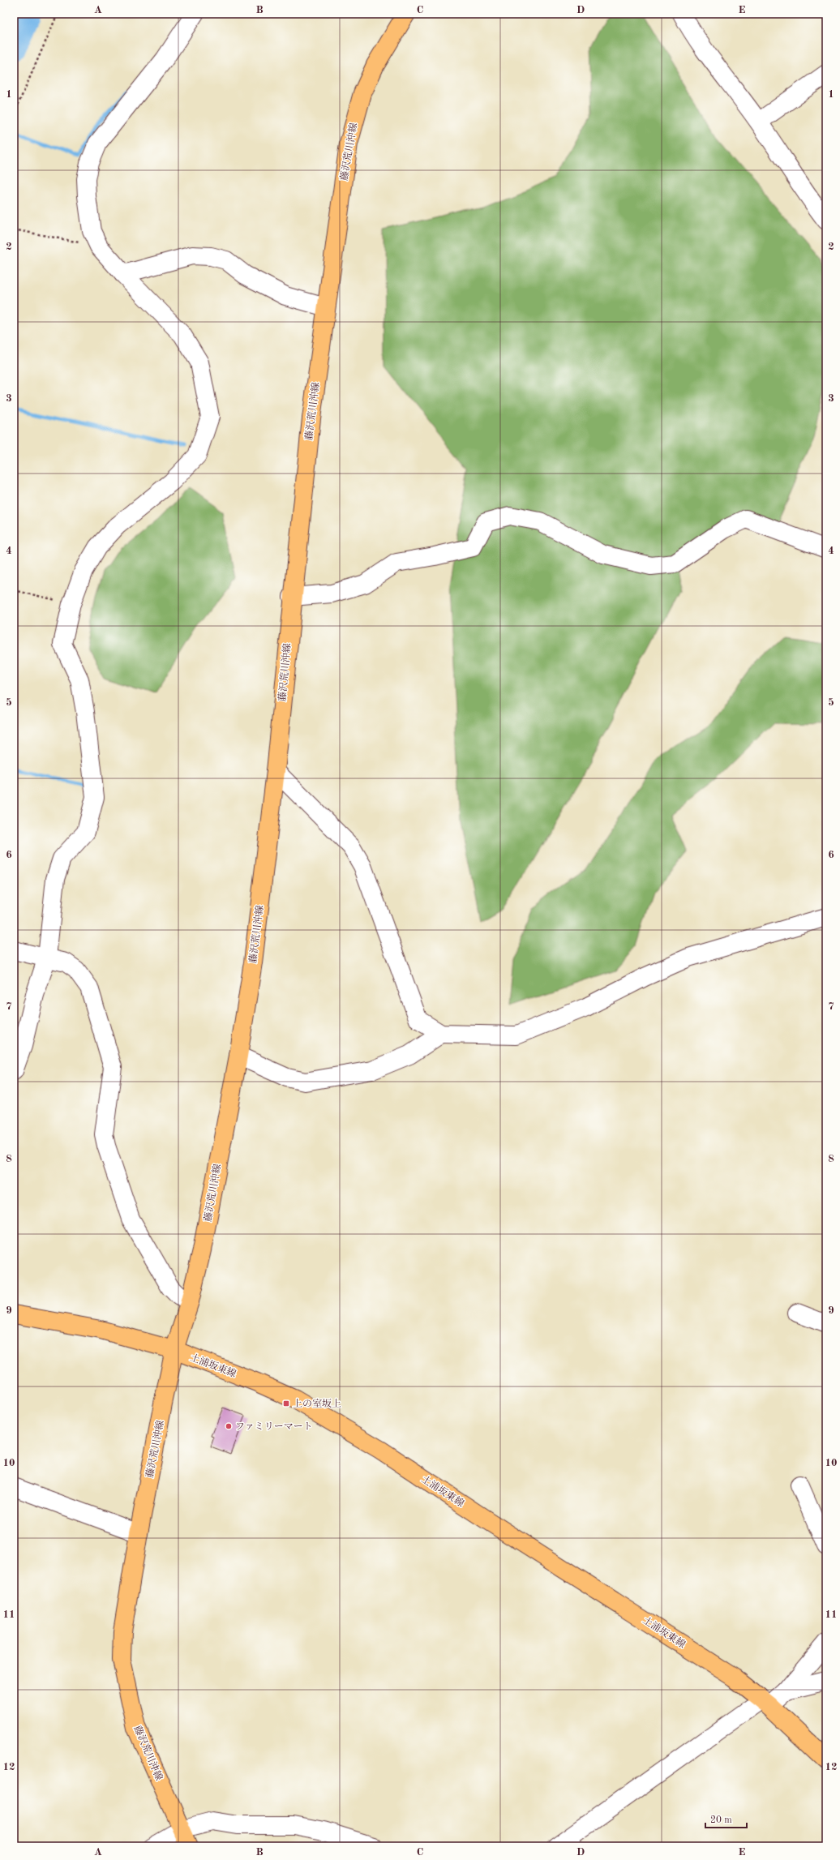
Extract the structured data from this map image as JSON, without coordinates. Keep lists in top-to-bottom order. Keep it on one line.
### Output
{"streets":{"main road":["藤沢荒川沖線","土浦坂東線"]},"crossings":[["藤沢荒川沖線","土浦坂東線"]],"places":{"transit":["上の室坂上"],"other":["ファミリーマート"]},"scale_bar":"20 m","grid":{"columns":["A","B","C","D","E"],"rows":["1","2","3","4","5","6","7","8","9","10","11","12"]}}
